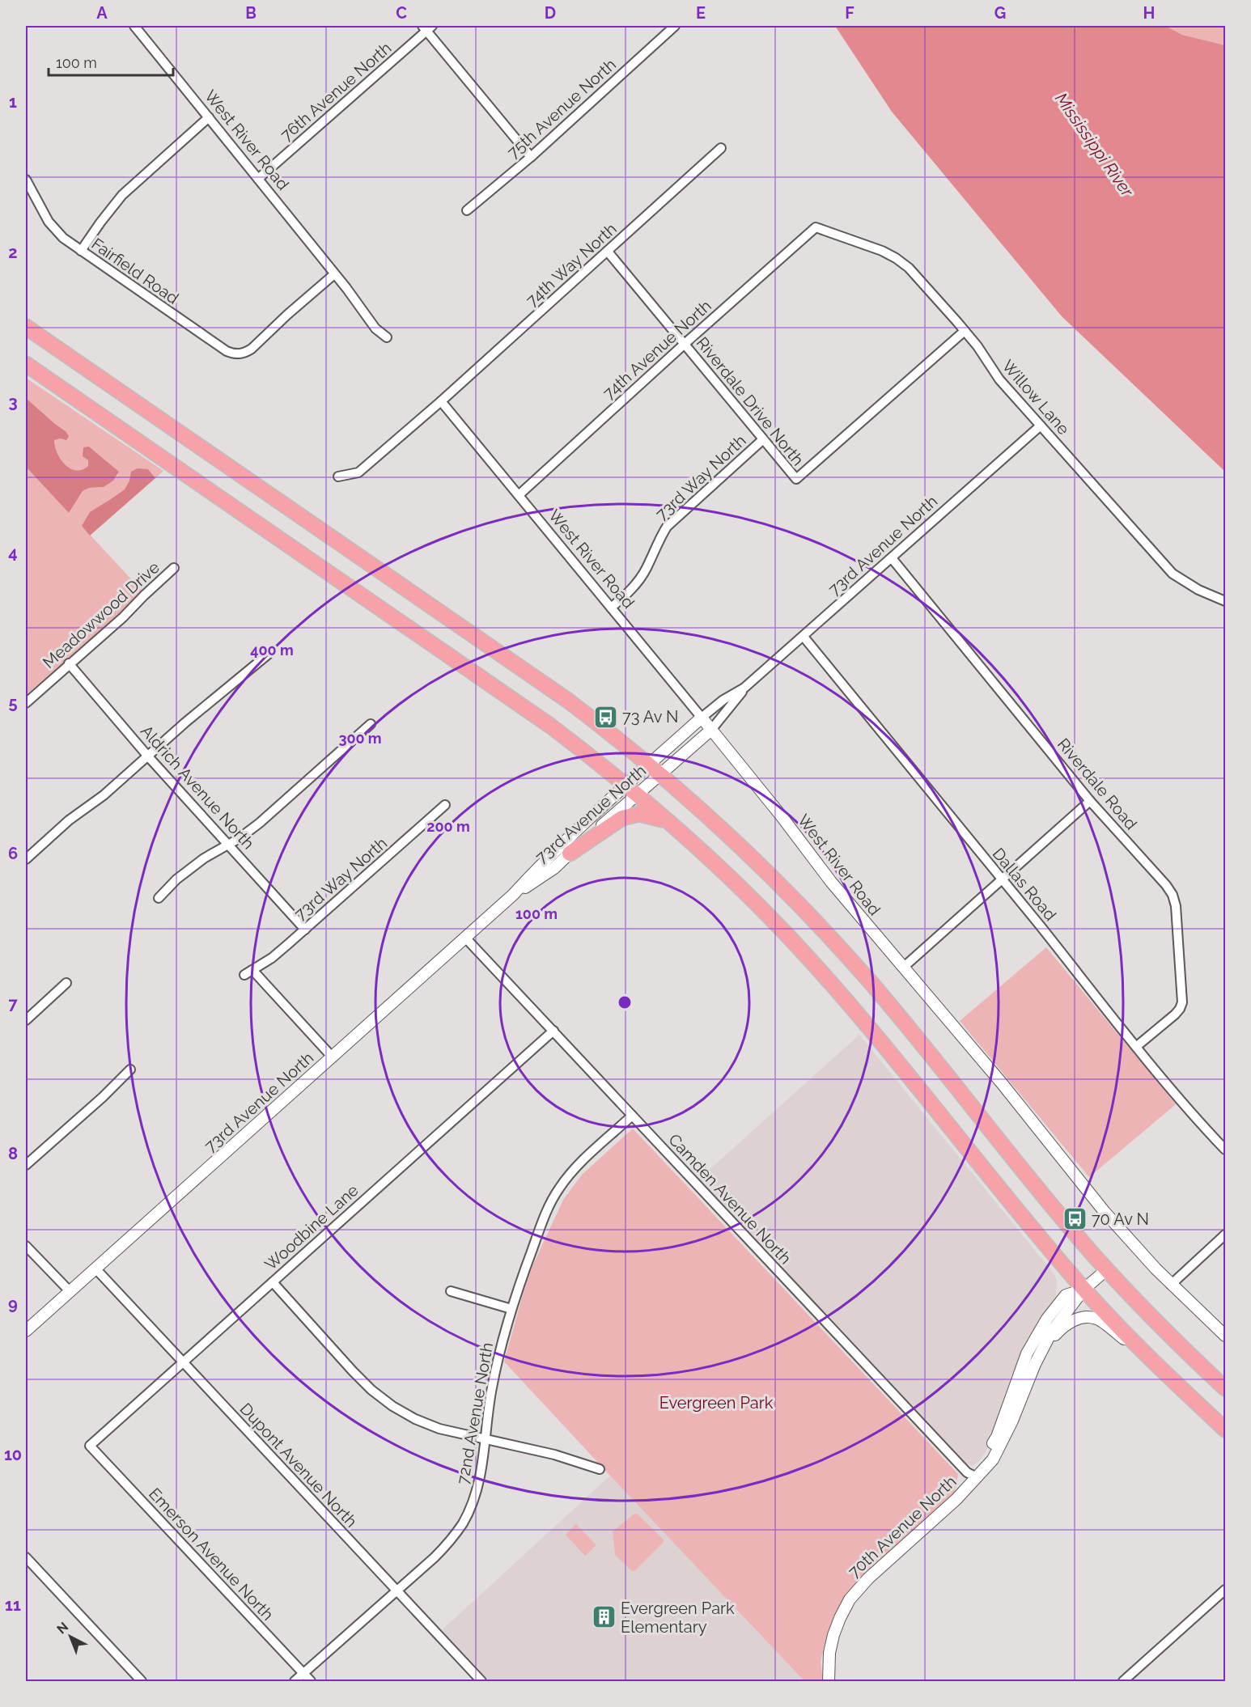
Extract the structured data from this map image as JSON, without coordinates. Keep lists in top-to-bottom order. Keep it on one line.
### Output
{"streets":{"street":["76th Avenue North","75th Avenue North","West River Road","74th Way North","Fairfield Road","74th Avenue North","Willow Lane","Riverdale Drive North","73rd Way North","73rd Avenue North","Meadowwood Drive","Riverdale Road","Aldrich Avenue North","Dallas Road","Camden Avenue North","Woodbine Lane","72nd Avenue North","Dupont Avenue North","70th Avenue North","Emerson Avenue North"]},"crossings":[["76th Avenue North","West River Road"],["West River Road","74th Way North"],["West River Road","Fairfield Road"],["West River Road","74th Avenue North"],["West River Road","73rd Way North"],["West River Road","73rd Avenue North"],["74th Way North","Riverdale Drive North"],["74th Avenue North","Willow Lane"],["74th Avenue North","Riverdale Drive North"],["Willow Lane","Riverdale Drive North"],["Willow Lane","73rd Avenue North"],["Riverdale Drive North","73rd Way North"],["73rd Way North","Aldrich Avenue North"],["73rd Avenue North","Riverdale Road"],["73rd Avenue North","Dallas Road"],["73rd Avenue North","Camden Avenue North"],["73rd Avenue North","Dupont Avenue North"],["Meadowwood Drive","Aldrich Avenue North"],["Riverdale Road","Dallas Road"],["Camden Avenue North","Woodbine Lane"],["Camden Avenue North","72nd Avenue North"],["Camden Avenue North","70th Avenue North"],["Woodbine Lane","Dupont Avenue North"],["Woodbine Lane","Emerson Avenue North"],["72nd Avenue North","Dupont Avenue North"],["72nd Avenue North","Emerson Avenue North"]],"water":["Mississippi River"],"parks":["Evergreen Park"],"places":{"bus stop":["73 Av N","70 Av N"],"building":["Evergreen Park Elementary"]},"scale_bar":"100 m","north":"top left","grid":{"columns":["A","B","C","D","E","F","G","H"],"rows":["1","2","3","4","5","6","7","8","9","10","11"]},"rings":["400 m","300 m","200 m","100 m"]}
